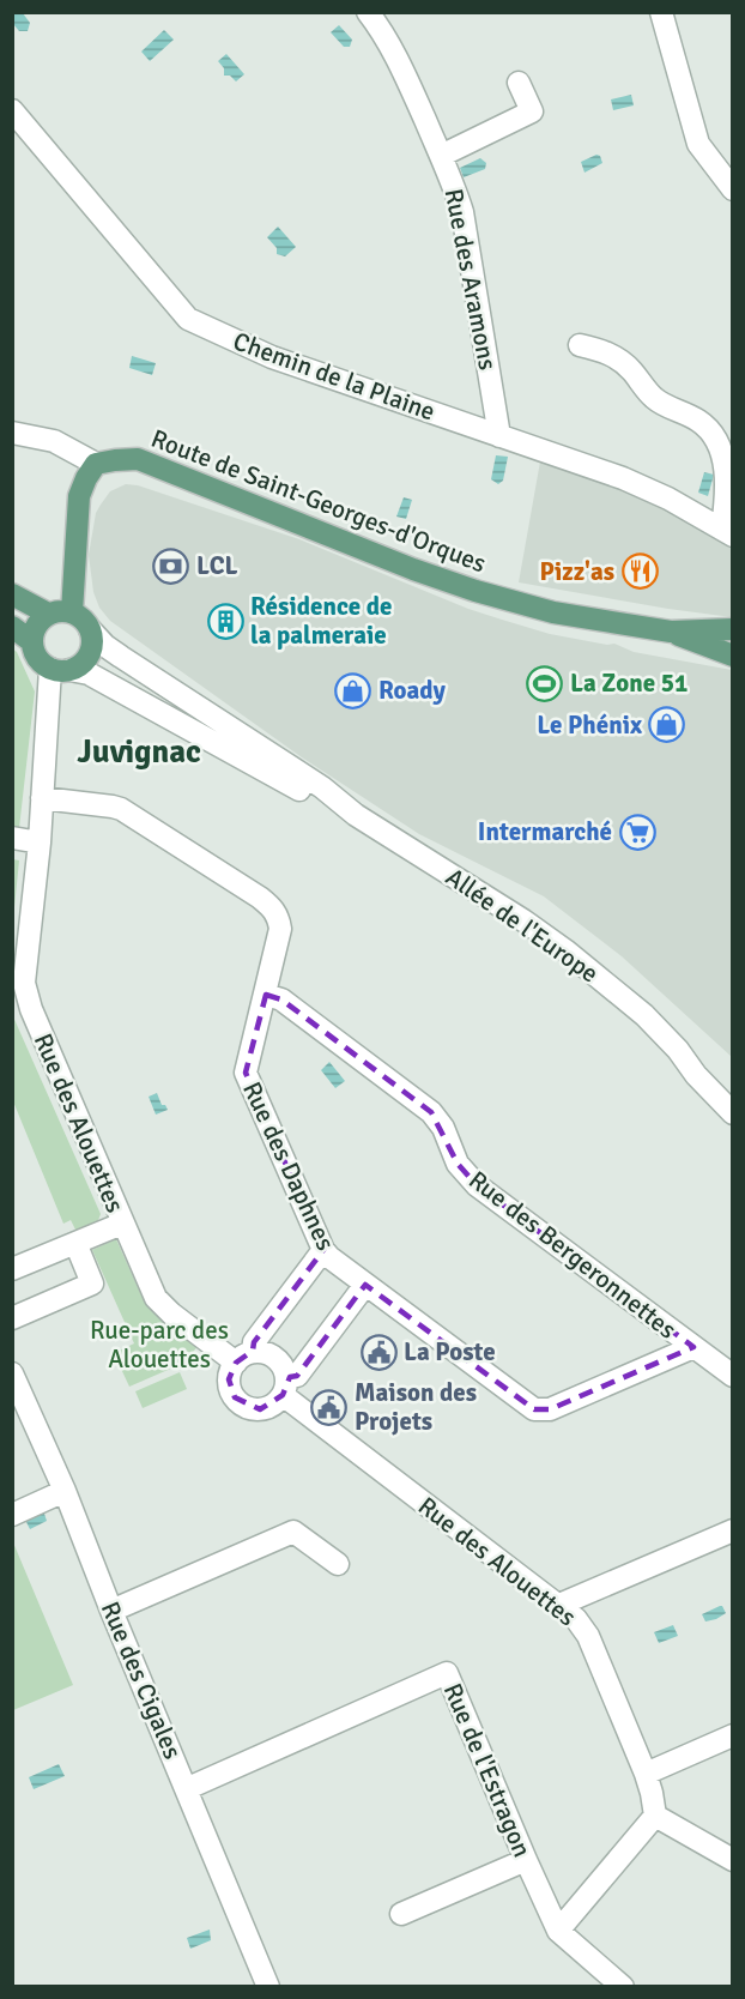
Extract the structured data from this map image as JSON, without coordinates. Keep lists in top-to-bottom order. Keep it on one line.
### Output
{"streets":{"main road":["Route de Saint-Georges-d'Orques"],"street":["Rue des Aramons","Chemin de la Plaine","Allée de l'Europe","Rue des Alouettes","Rue des Daphnes","Rue des Bergeronnettes","Rue des Cigales","Rue de l'Estragon"]},"crossings":[["Rue des Aramons","Chemin de la Plaine"],["Allée de l'Europe","Rue des Alouettes"],["Rue des Daphnes","Rue des Bergeronnettes"],["Rue des Cigales","Rue de l'Estragon"]],"districts":["Juvignac"],"parks":["Rue-parc des Alouettes"],"places":{"bank":["LCL"],"restaurant":["Pizz'as"],"building":["Résidence de la palmeraie"],"sports":["La Zone 51"],"shop":["Roady","Le Phénix"],"supermarket":["Intermarché"],"public building":["La Poste","Maison des Projets"]}}
